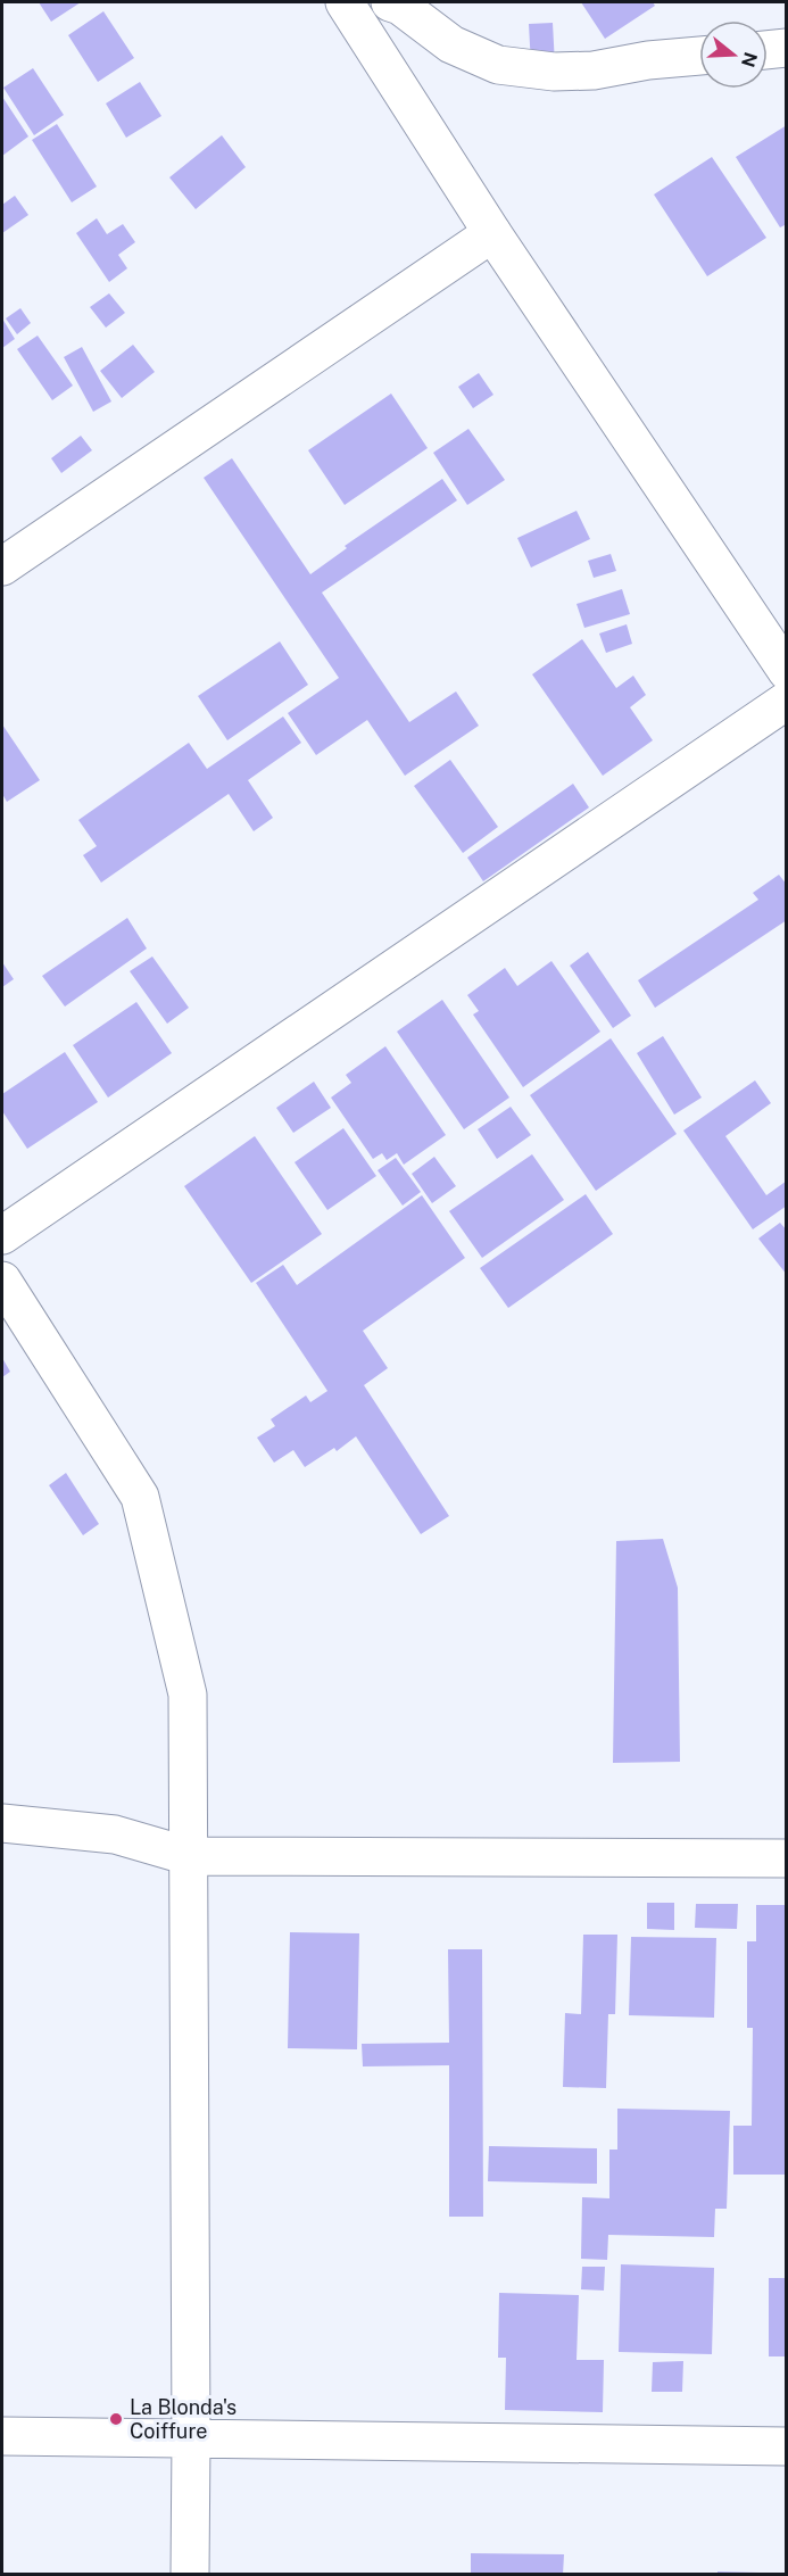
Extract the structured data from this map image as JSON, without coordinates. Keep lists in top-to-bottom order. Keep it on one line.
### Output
{"places":["La Blonda's Coiffure"],"north":"right"}
